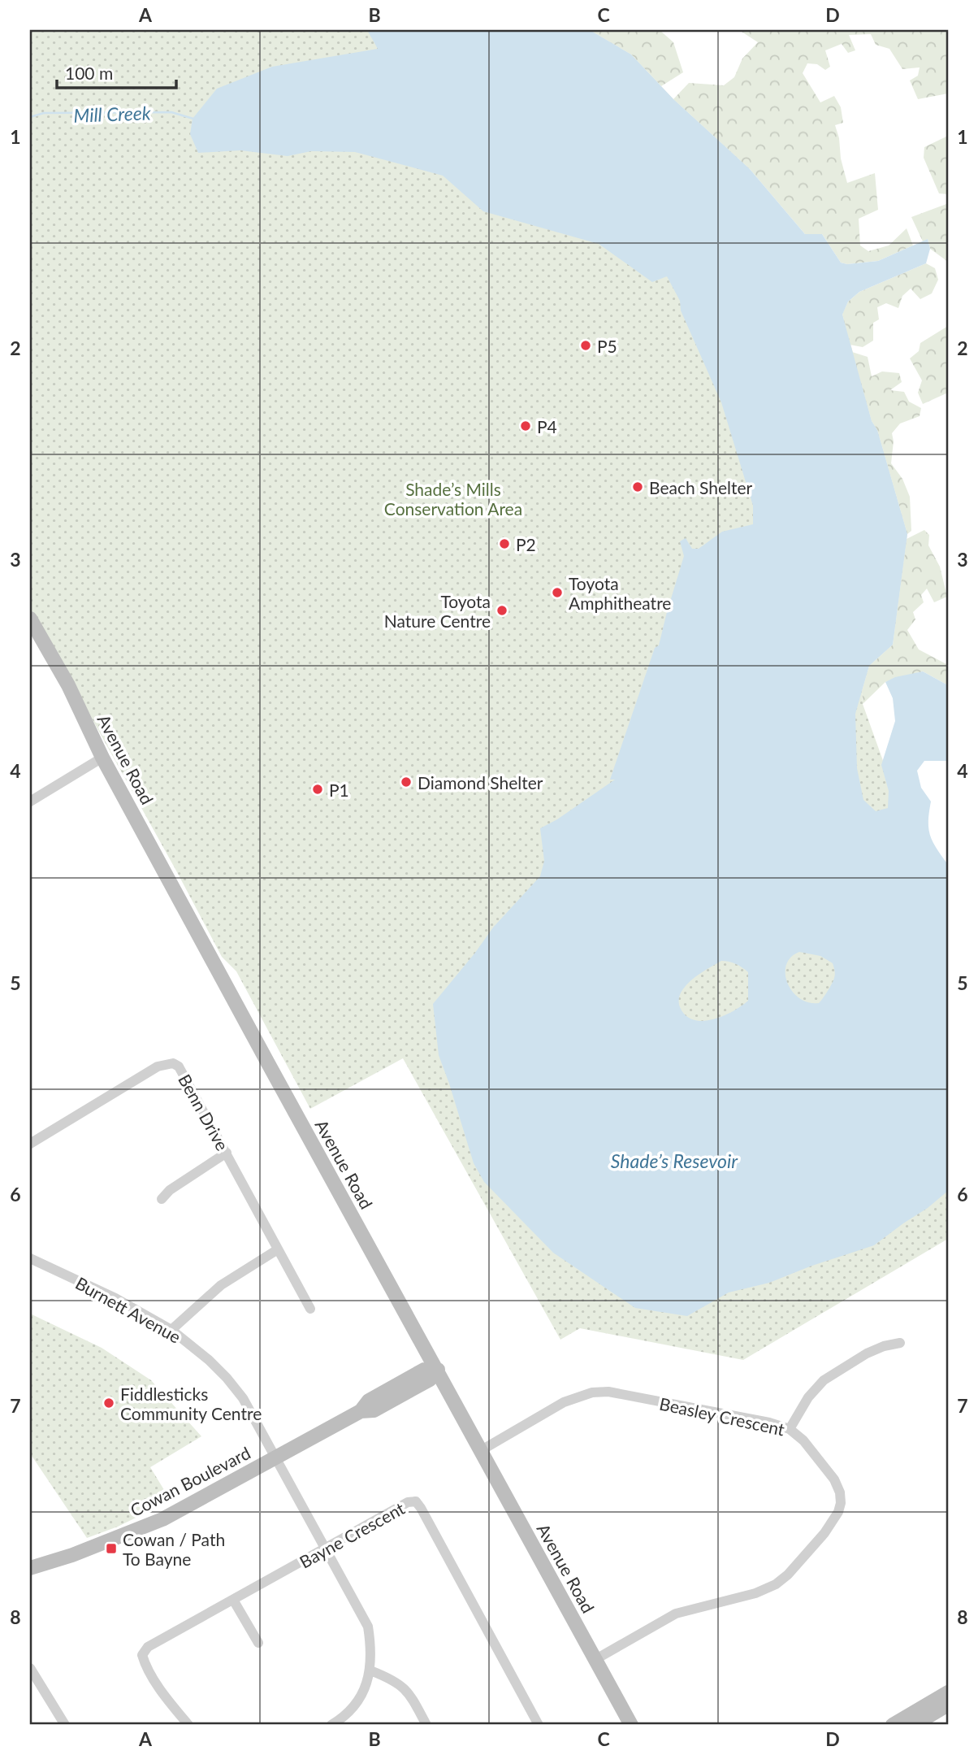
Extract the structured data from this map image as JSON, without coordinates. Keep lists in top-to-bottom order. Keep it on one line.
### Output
{"streets":{"street":["Avenue Road","Benn Drive","Burnett Avenue","Beasley Crescent","Cowan Boulevard","Bayne Crescent"]},"crossings":[["Avenue Road","Beasley Crescent"],["Avenue Road","Cowan Boulevard"],["Burnett Avenue","Cowan Boulevard"],["Burnett Avenue","Bayne Crescent"]],"water":["Mill Creek","Shade’s Resevoir"],"parks":["Shade’s Mills Conservation Area"],"places":{"other":["P5","P4","Beach Shelter","P2","Toyota Amphitheatre","Toyota Nature Centre","Diamond Shelter","P1","Fiddlesticks Community Centre"],"transit":["Cowan / Path To Bayne"]},"scale_bar":"100 m","grid":{"columns":["A","B","C","D"],"rows":["1","2","3","4","5","6","7","8"]}}
